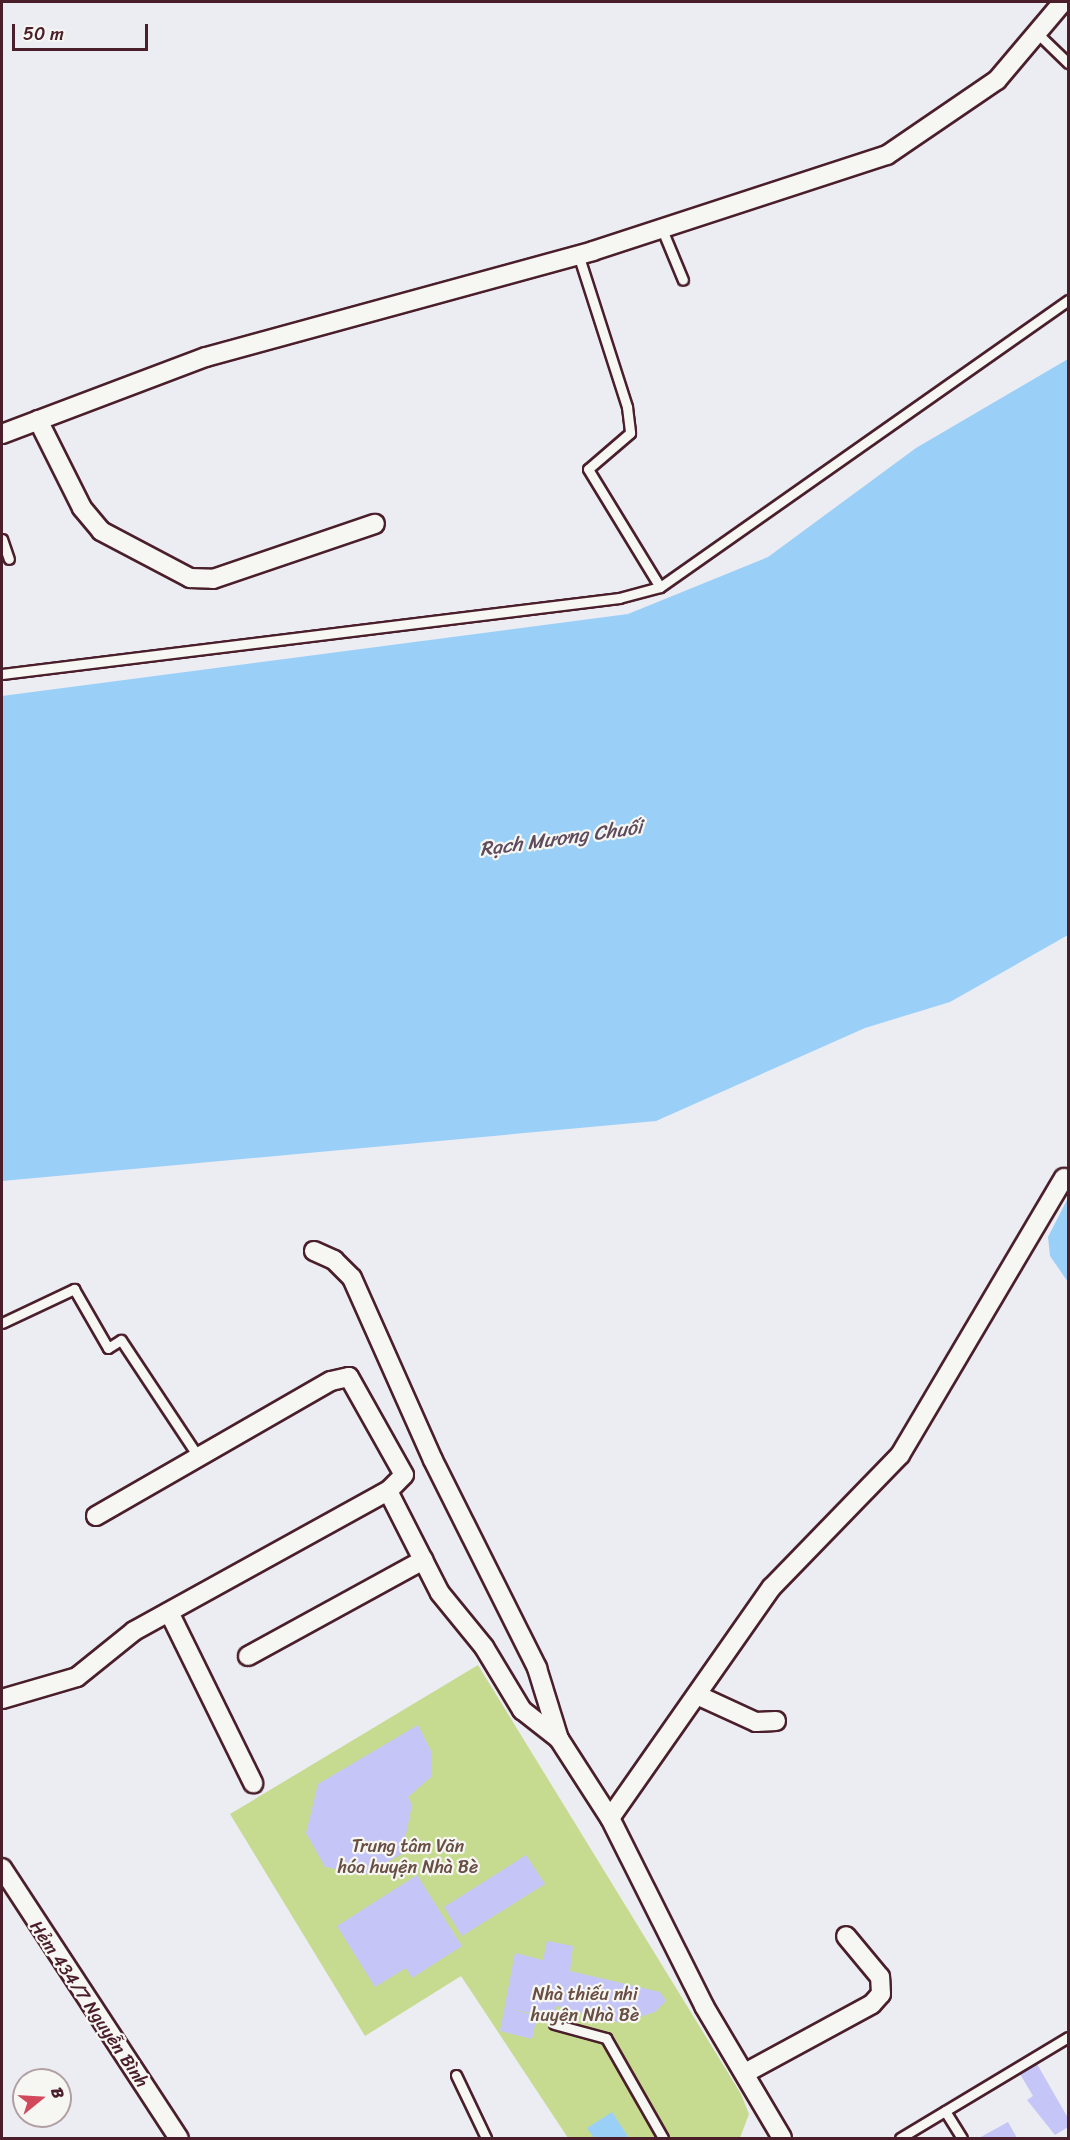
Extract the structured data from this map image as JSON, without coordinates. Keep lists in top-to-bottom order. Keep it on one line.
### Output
{"streets":{"street":["Hẻm 434/7 Nguyễn Bình"]},"water":["Rạch Mương Chuối"],"parks":["Trung tâm Văn hóa huyện Nhà Bè","Nhà thiếu nhi huyện Nhà Bè"],"scale_bar":"50 m","north":"right"}
